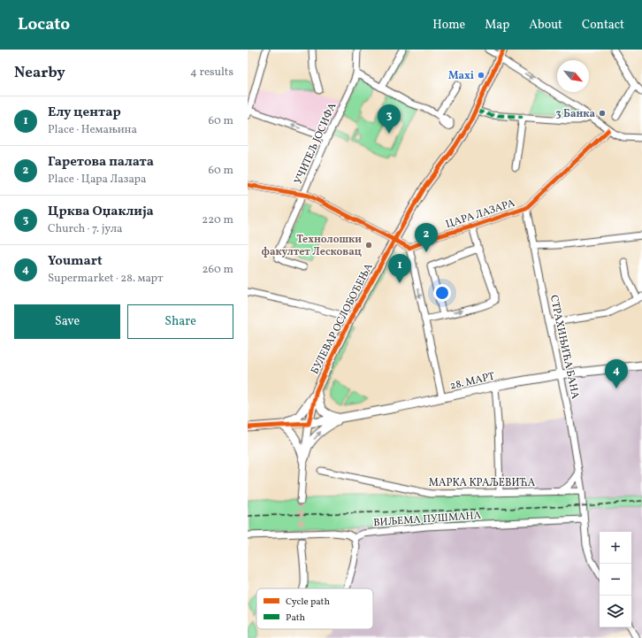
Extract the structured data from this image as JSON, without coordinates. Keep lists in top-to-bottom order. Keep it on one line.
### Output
{"streets":{"main road":["БУЛЕВАР ОСЛОБОЂЕЊА","28. МАРТ"],"street":["УЧИТЕЉ ЈОСИФА","ЦАРА ЛАЗАРА","СТРАХИЊИЋА БАНА","МАРКА КРАЉЕВИЋА","ВИЉЕМА ПУШМАНА"]},"crossings":[["ЦАРА ЛАЗАРА","СТРАХИЊИЋА БАНА"],["БУЛЕВАР ОСЛОБОЂЕЊА","28. МАРТ"],["СТРАХИЊИЋА БАНА","28. МАРТ"],["СТРАХИЊИЋА БАНА","МАРКА КРАЉЕВИЋА"],["СТРАХИЊИЋА БАНА","ВИЉЕМА ПУШМАНА"]],"places":["Maxi","3 Банка","Технолошки факултет Лесковац"],"legend":["Cycle path","Path"],"north":"bottom right","page":{"header":"Locato","nav":["Home","Map","About","Contact"],"heading":["Nearby","4 results"],"list":[{"mark":"1","name":"Елу центар","note":"Place · Немањина","value":"60 m"},{"mark":"2","name":"Гаретова палата","note":"Place · Цара Лазара","value":"60 m"},{"mark":"3","name":"Црква Оџаклија","note":"Church · 7. јула","value":"220 m"},{"mark":"4","name":"Youmart","note":"Supermarket · 28. март","value":"260 m"}],"pins":["3","2","1","4"],"buttons":["Save","Share"],"map_buttons":["+","−"]}}
